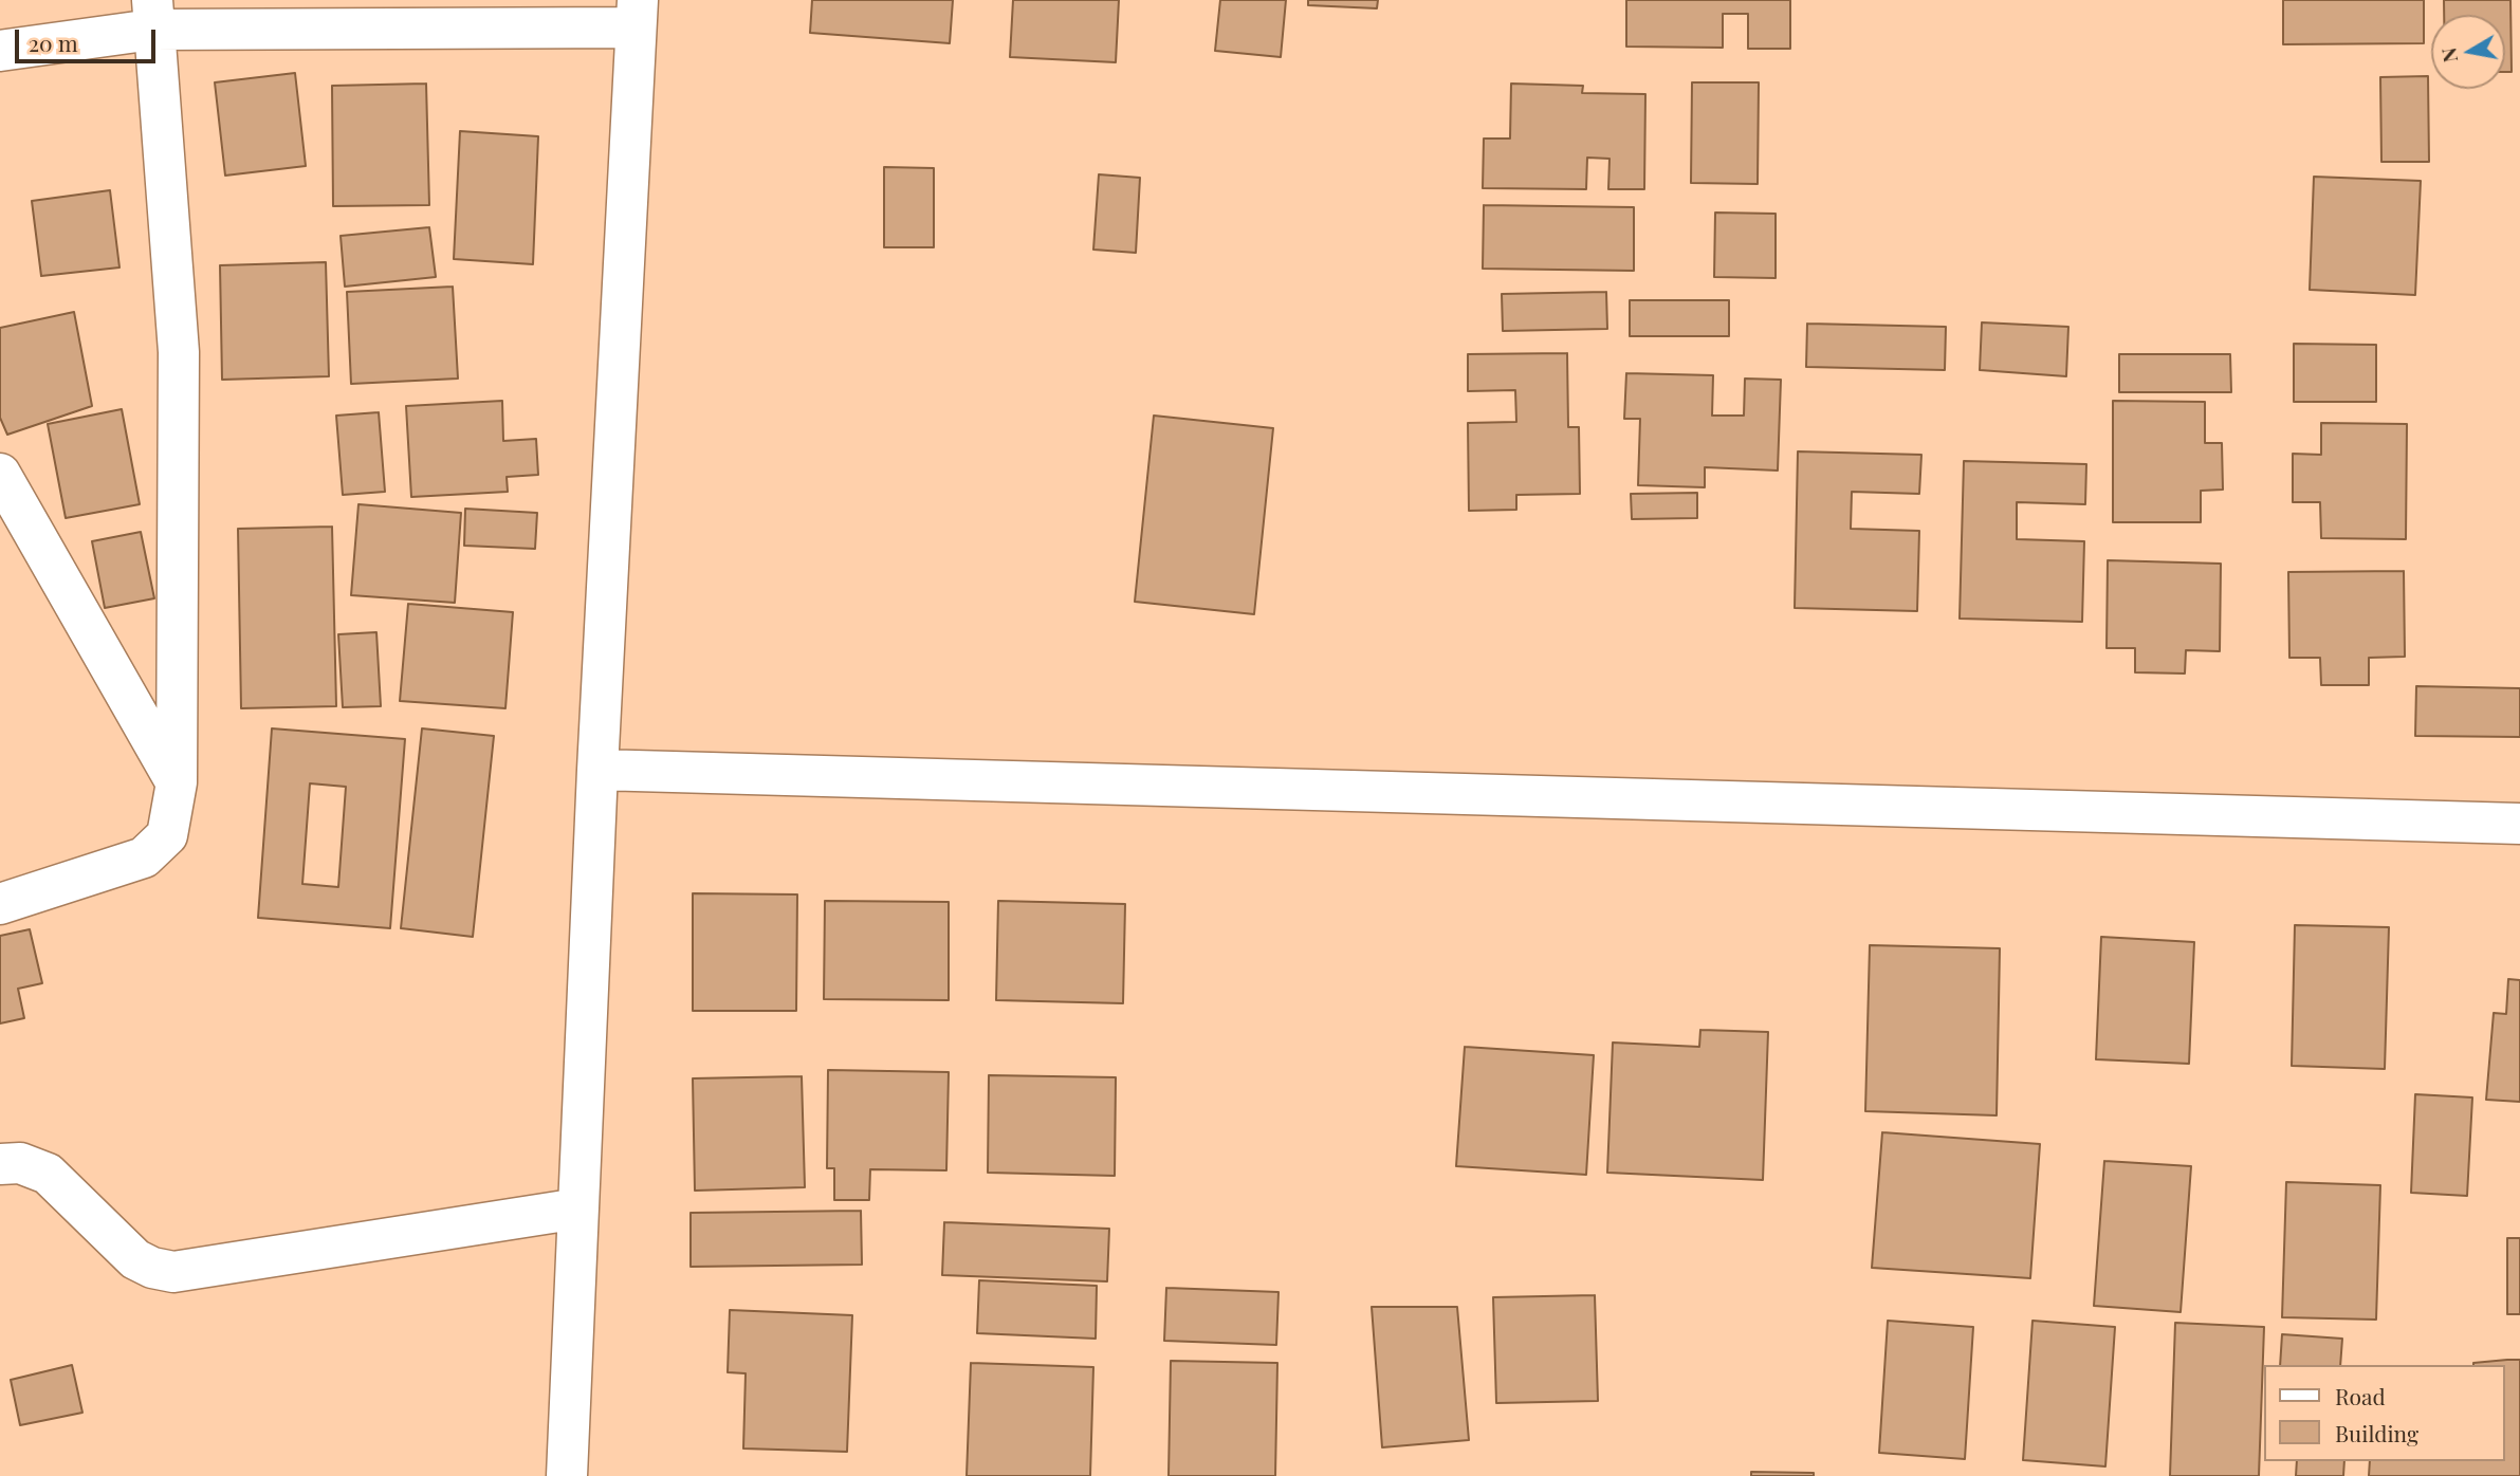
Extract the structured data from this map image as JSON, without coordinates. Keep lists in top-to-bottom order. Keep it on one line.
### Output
{"legend":["Road","Building"],"scale_bar":"20 m","north":"left"}
